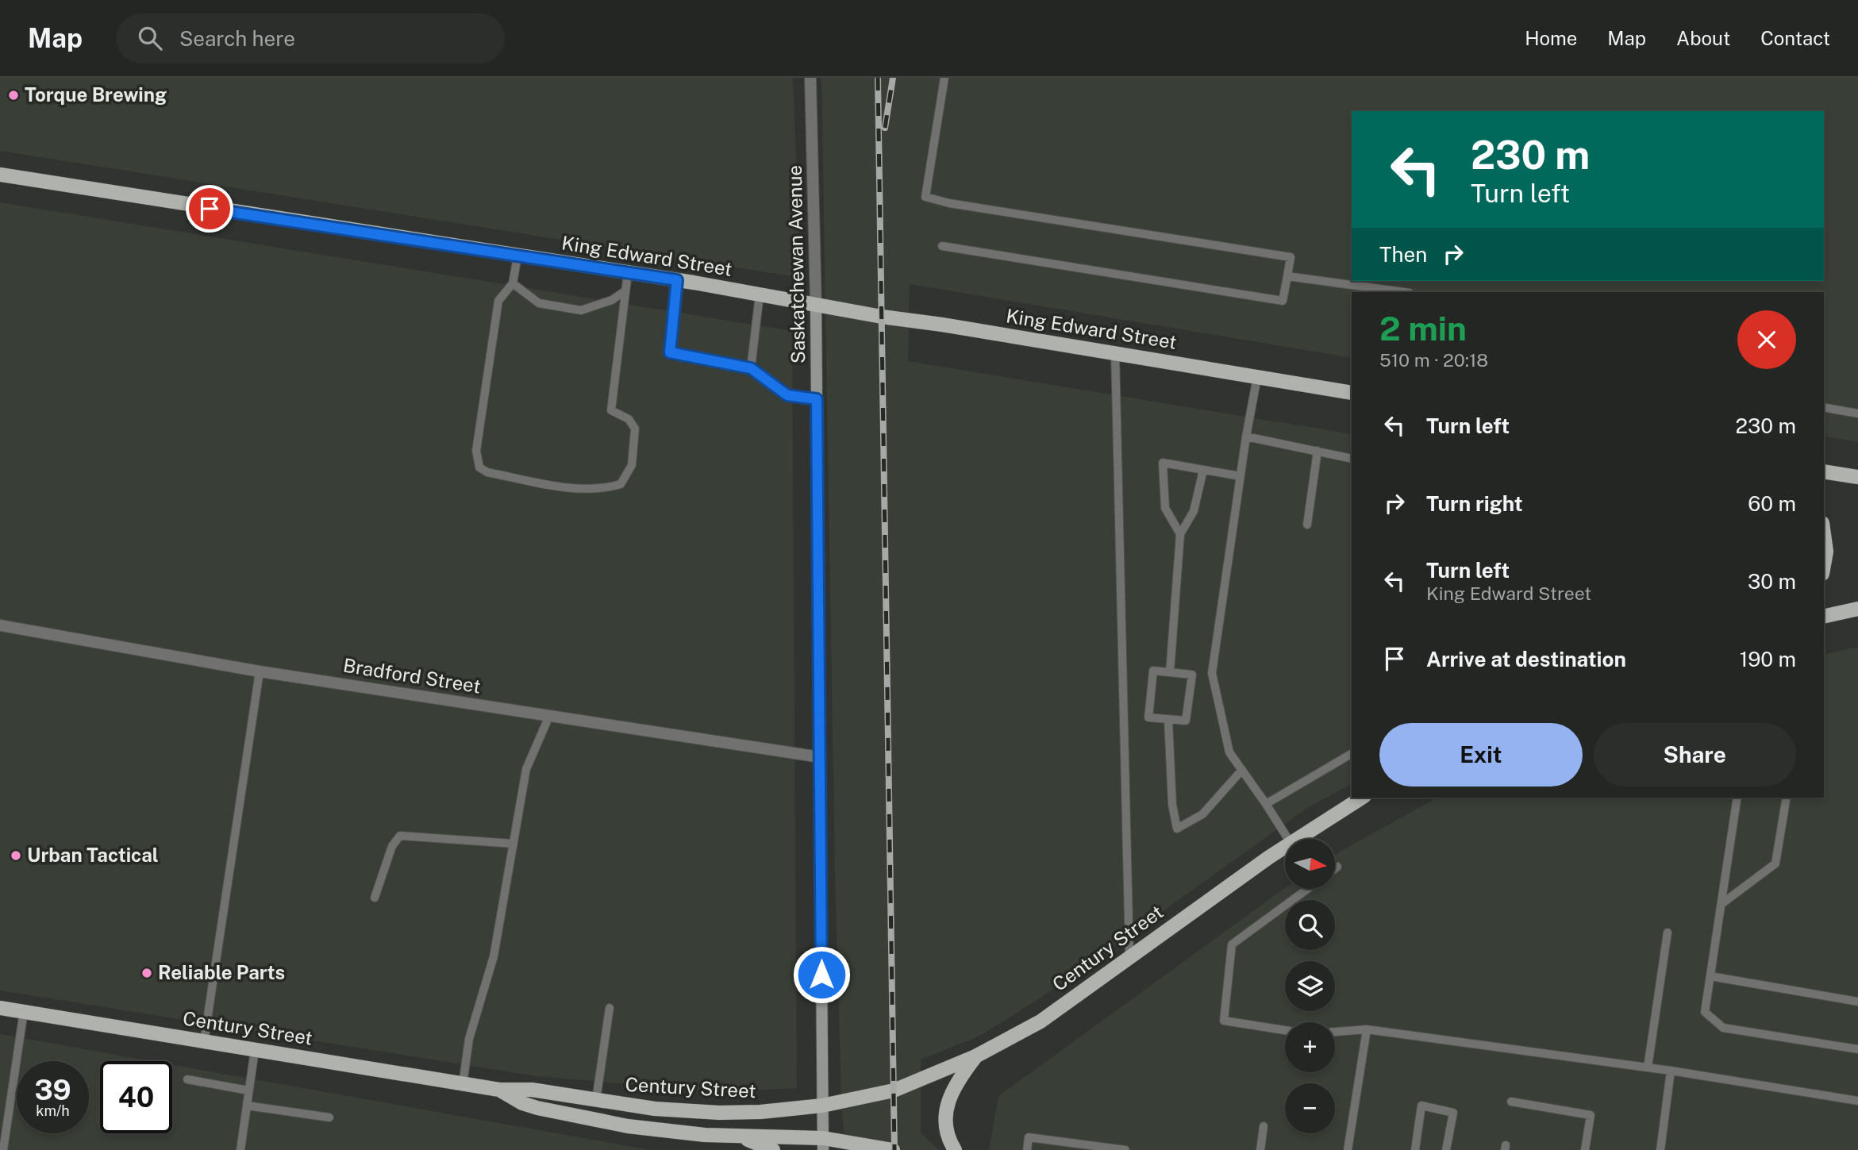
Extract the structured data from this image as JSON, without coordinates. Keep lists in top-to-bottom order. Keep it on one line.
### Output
{"streets":{"main road":["King Edward Street","Century Street"],"street":["Saskatchewan Avenue","Bradford Street"]},"crossings":[["King Edward Street","Saskatchewan Avenue"],["Saskatchewan Avenue","Bradford Street"],["Saskatchewan Avenue","Century Street"]],"places":["Torque Brewing","Urban Tactical","Reliable Parts"],"north":"right","page":{"header":"Map","search":"Search here","nav":["Home","Map","About","Contact"],"turn":["230 m","Turn left"],"then":"Then","heading":["2 min","510 m · 20:18"],"list":[{"name":"Turn left","value":"230 m"},{"name":"Turn right","value":"60 m"},{"name":"Turn left","note":"King Edward Street","value":"30 m"},{"name":"Arrive at destination","value":"190 m"}],"buttons":["Exit","Share"],"map_buttons":["+","−"],"speed":"39 km/h","limit":"40"}}
